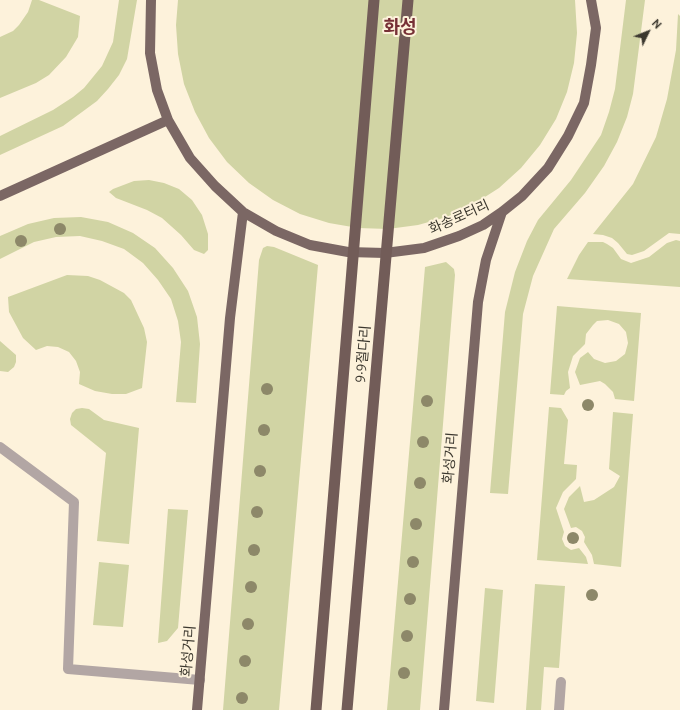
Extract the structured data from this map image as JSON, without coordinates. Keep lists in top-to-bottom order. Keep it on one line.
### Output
{"streets":{"highway":["9·9절다리"],"main road":["화송로터리","화성거리"]},"crossings":[["화송로터리","화성거리"]],"districts":["화성"],"north":"top right"}
